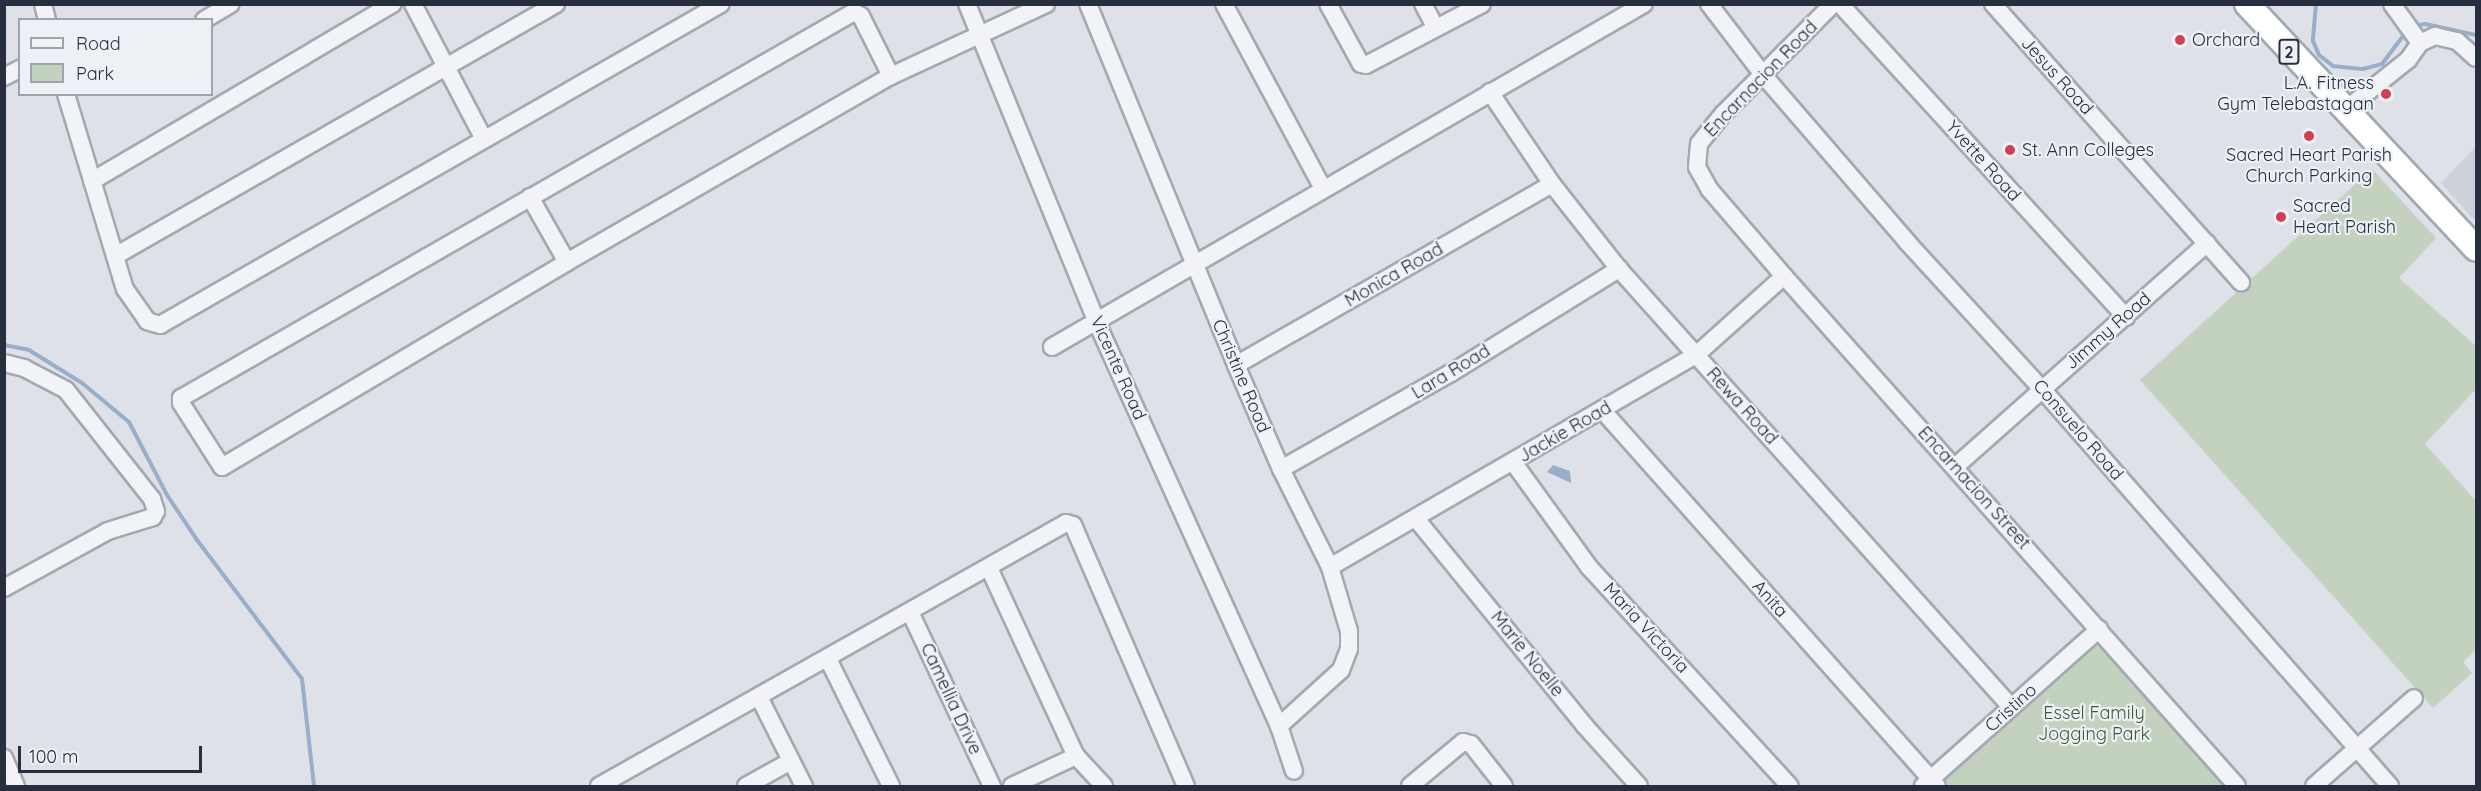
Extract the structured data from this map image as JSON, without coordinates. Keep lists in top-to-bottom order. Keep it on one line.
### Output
{"streets":{"highway":["2"],"street":["Jesus Road","Encarnacion Road","Yvette Road","Monica Road","Jimmy Road","Vicente Road","Lara Road","Christine Road","Rewa Road","Consuelo Road","Jackie Road","Encarnacion Street","Anita","Maria Victoria","Marie Noelle","Camellia Drive","Cristino"]},"crossings":[["Jesus Road","Jimmy Road"],["Encarnacion Road","Consuelo Road"],["Encarnacion Road","Encarnacion Street"],["Yvette Road","Jimmy Road"],["Monica Road","Christine Road"],["Monica Road","Rewa Road"],["Jimmy Road","Consuelo Road"],["Jimmy Road","Encarnacion Street"],["Vicente Road","Christine Road"],["Lara Road","Christine Road"],["Lara Road","Rewa Road"],["Christine Road","Jackie Road"],["Rewa Road","Jackie Road"],["Rewa Road","Cristino"],["Jackie Road","Encarnacion Street"],["Jackie Road","Anita"],["Jackie Road","Maria Victoria"],["Jackie Road","Marie Noelle"],["Encarnacion Street","Cristino"],["Anita","Cristino"]],"parks":["Essel Family Jogging Park"],"places":["Orchard","L.A. Fitness Gym Telebastagan","Sacred Heart Parish Church Parking","St. Ann Colleges","Sacred Heart Parish"],"legend":["Road","Park"],"scale_bar":"100 m"}
